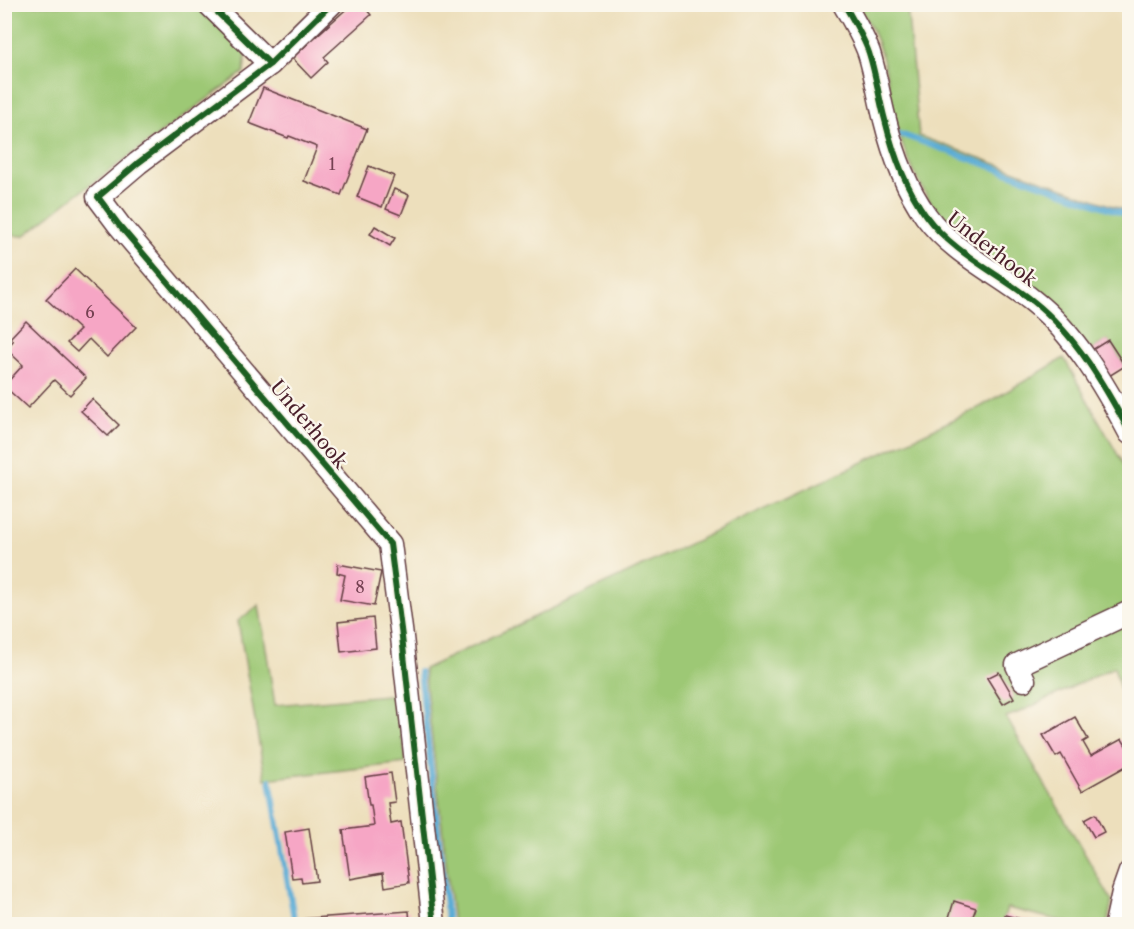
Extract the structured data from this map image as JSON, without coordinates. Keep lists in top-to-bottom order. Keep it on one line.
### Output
{"streets":{"street":["Underhook"]},"house_numbers":["1","6","8"]}
